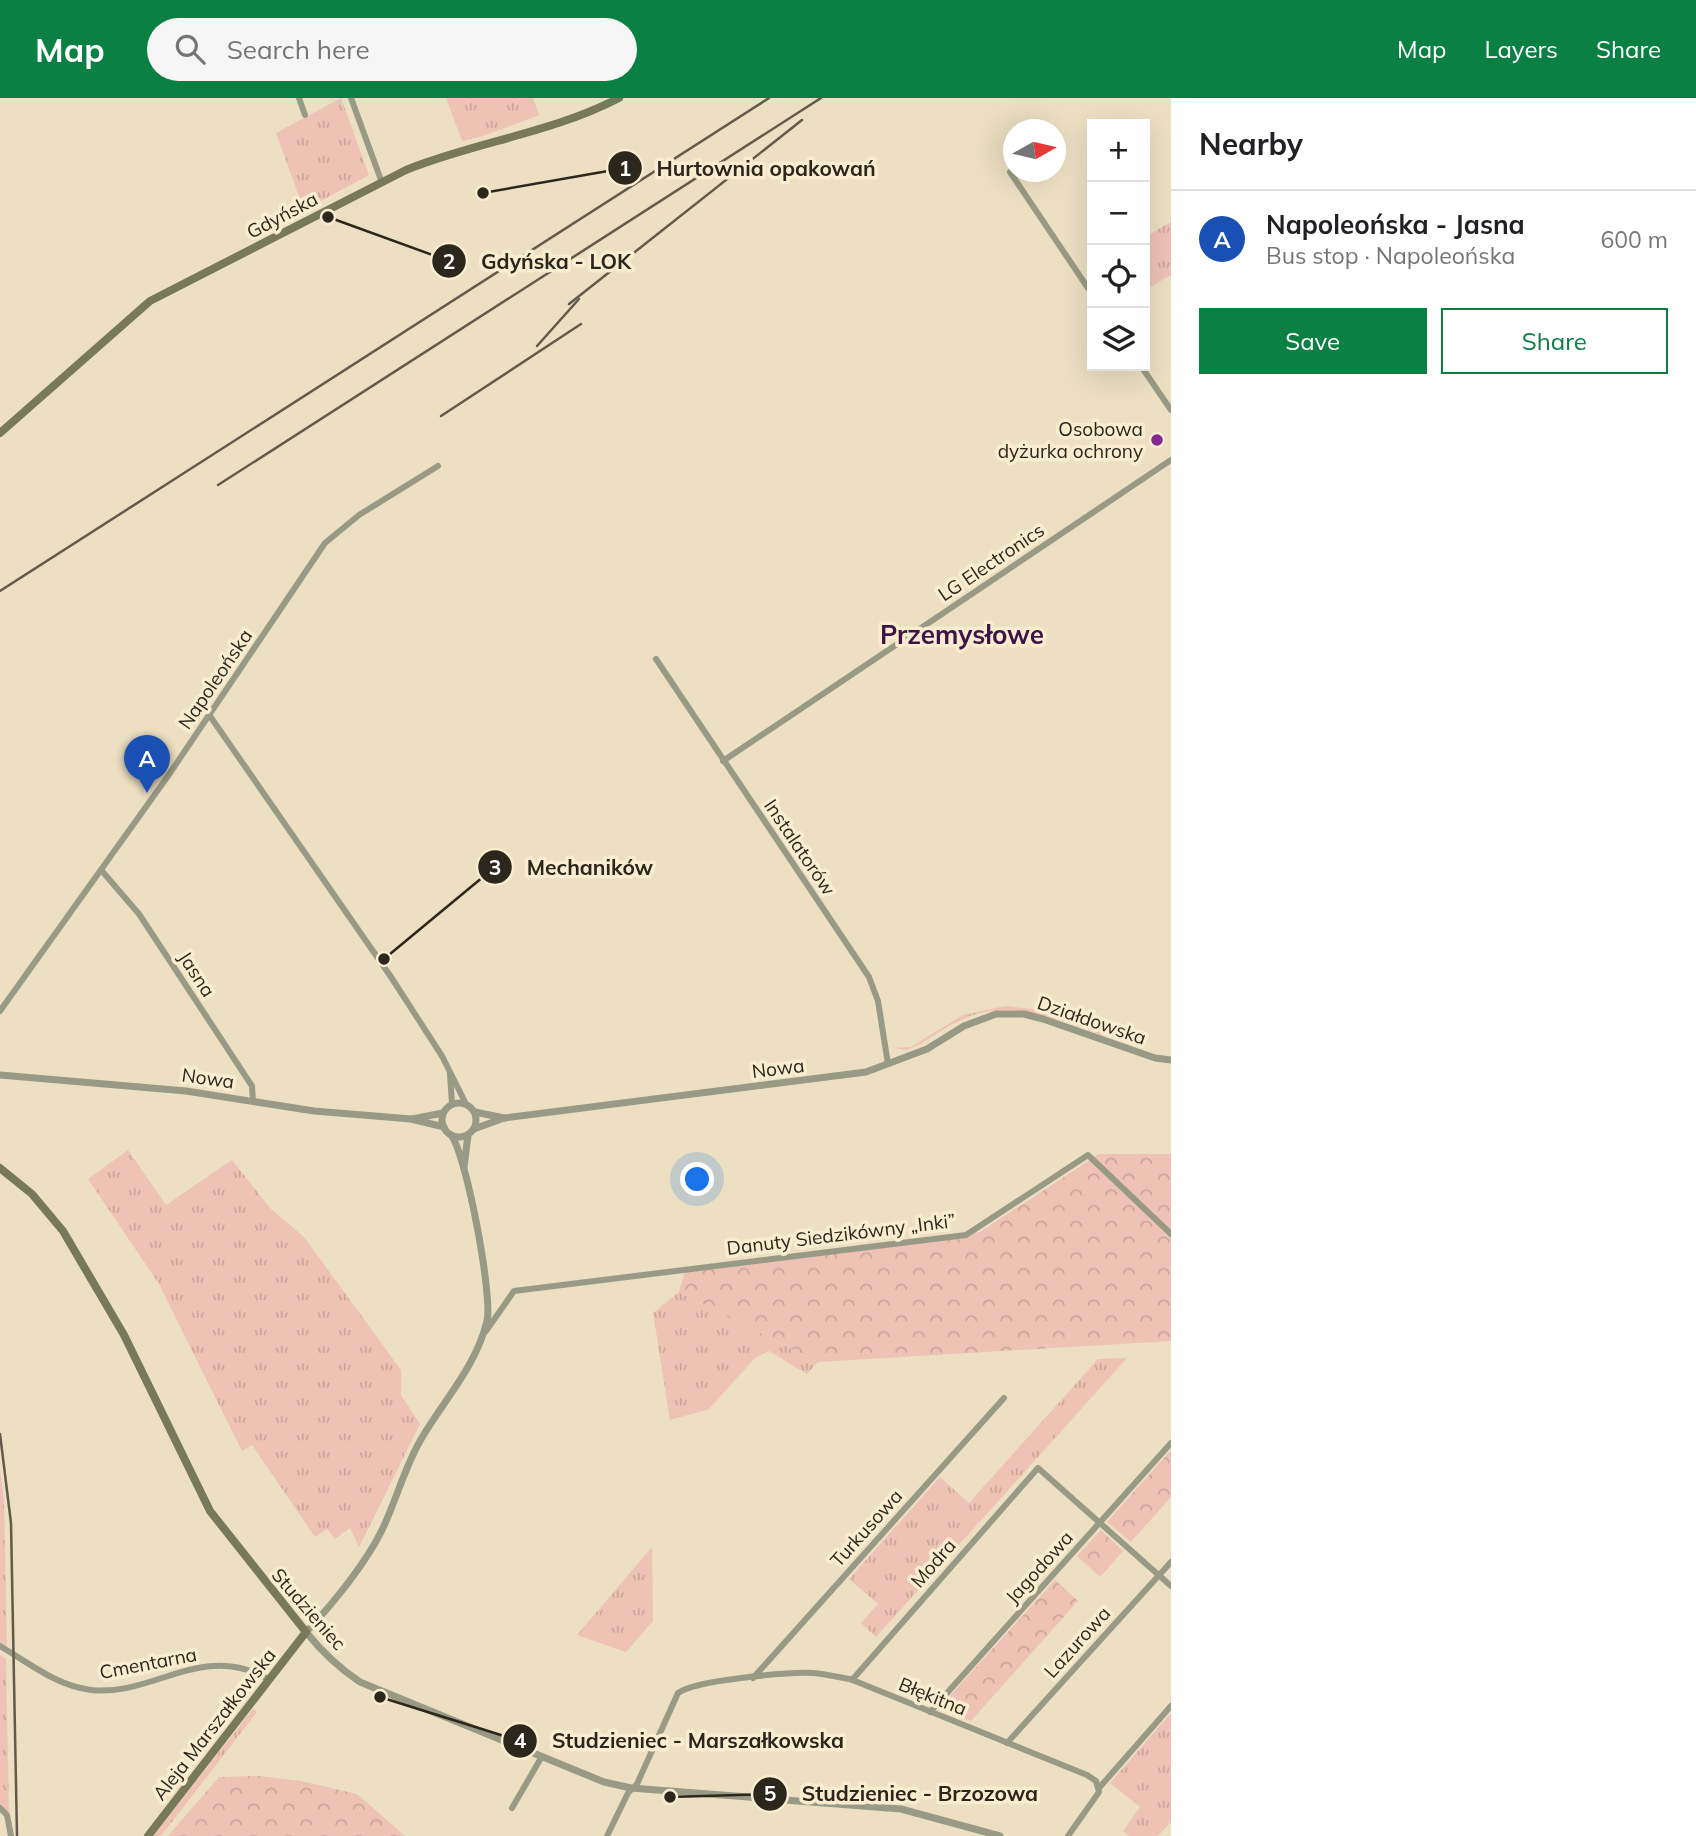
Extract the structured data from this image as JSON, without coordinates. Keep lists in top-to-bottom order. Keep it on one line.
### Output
{"streets":{"main road":["Gdyńska","Studzieniec","Aleja Marszałkowska"],"street":["LG Electronics","Napoleońska","Instalatorów","Jasna","Działdowska","Nowa","Danuty Siedzikówny „Inki”","Turkusowa","Modra","Jagodowa","Lazurowa","Cmentarna","Błękitna"]},"crossings":[["LG Electronics","Instalatorów"],["Napoleońska","Jasna"],["Instalatorów","Działdowska"],["Instalatorów","Nowa"],["Jasna","Nowa"],["Działdowska","Nowa"],["Turkusowa","Błękitna"],["Modra","Jagodowa"],["Modra","Błękitna"],["Jagodowa","Błękitna"],["Studzieniec","Błękitna"],["Studzieniec","Aleja Marszałkowska"],["Lazurowa","Błękitna"],["Cmentarna","Aleja Marszałkowska"]],"districts":["Przemysłowe"],"places":["Hurtownia opakowań","Gdyńska - LOK","Osobowa dyżurka ochrony","Mechaników","Studzieniec - Marszałkowska","Studzieniec - Brzozowa"],"north":"right","page":{"header":"Map","search":"Search here","nav":["Map","Layers","Share"],"heading":"Nearby","map_buttons":["+","−"],"list":[{"mark":"A","name":"Napoleońska - Jasna","note":"Bus stop · Napoleońska","value":"600 m"}],"buttons":["Save","Share"],"pins":"A"}}
